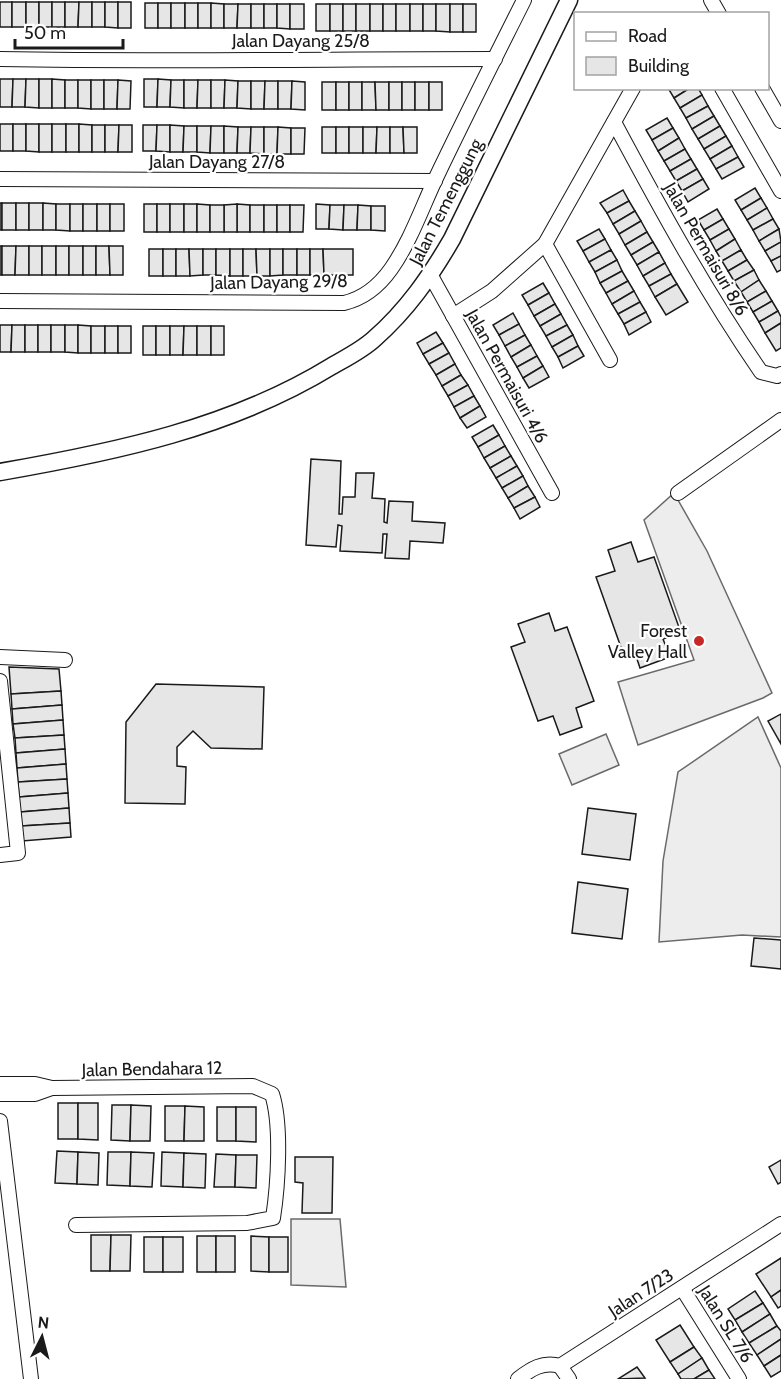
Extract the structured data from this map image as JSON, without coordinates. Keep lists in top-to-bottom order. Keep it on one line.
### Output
{"streets":{"street":["Jalan Dayang 25/8","Jalan Dayang 27/8","Jalan Temenggung","Jalan Permaisuri 8/6","Jalan Dayang 29/8","Jalan Permaisuri 4/6","Jalan Bendahara 12","Jalan 7/23","Jalan SL 7/6"]},"crossings":[["Jalan Dayang 25/8","Jalan Dayang 29/8"],["Jalan Dayang 27/8","Jalan Dayang 29/8"],["Jalan Temenggung","Jalan Permaisuri 4/6"],["Jalan 7/23","Jalan SL 7/6"]],"places":["Forest Valley Hall"],"legend":["Road","Building"],"scale_bar":"50 m","north":"top"}
